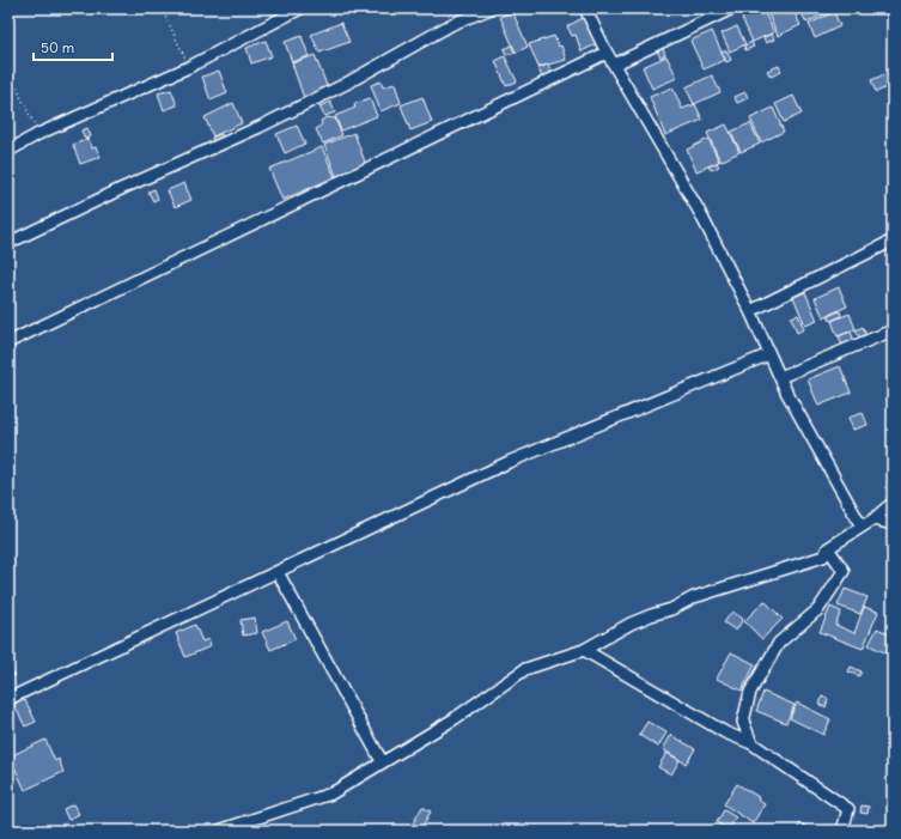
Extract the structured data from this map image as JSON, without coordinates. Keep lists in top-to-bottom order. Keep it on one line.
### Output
{"scale_bar":"50 m"}
